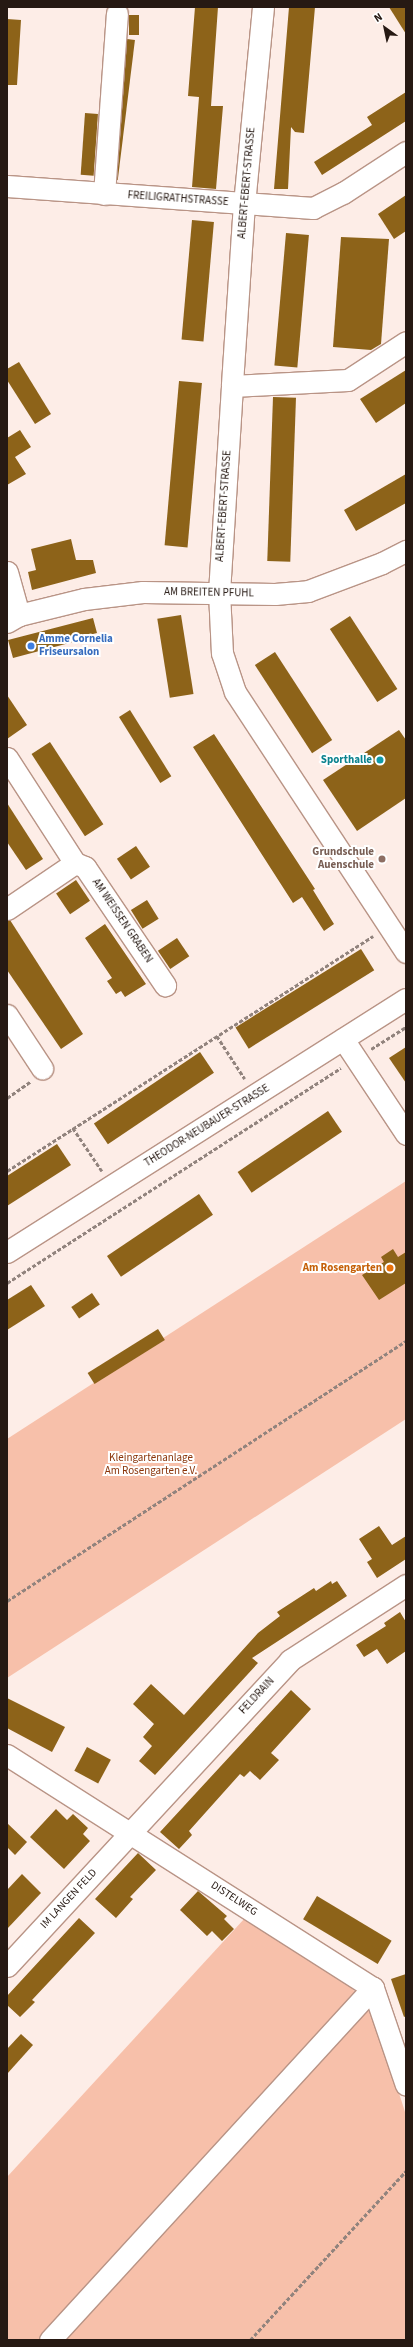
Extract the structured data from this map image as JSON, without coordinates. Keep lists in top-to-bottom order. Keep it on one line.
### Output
{"streets":{"street":["ALBERT-EBERT-STRASSE","FREILIGRATHSTRASSE","AM BREITEN PFUHL","AM WEISSEN GRABEN","THEODOR-NEUBAUER-STRASSE","FELDRAIN","IM LANGEN FELD","DISTELWEG"]},"crossings":[["ALBERT-EBERT-STRASSE","FREILIGRATHSTRASSE"],["ALBERT-EBERT-STRASSE","AM BREITEN PFUHL"],["FELDRAIN","IM LANGEN FELD"],["FELDRAIN","DISTELWEG"],["IM LANGEN FELD","DISTELWEG"]],"parks":["Kleingartenanlage Am Rosengarten e.V."],"places":["Amme Cornelia Friseursalon","Sporthalle","Grundschule Auenschule","Am Rosengarten"],"north":"top left"}
